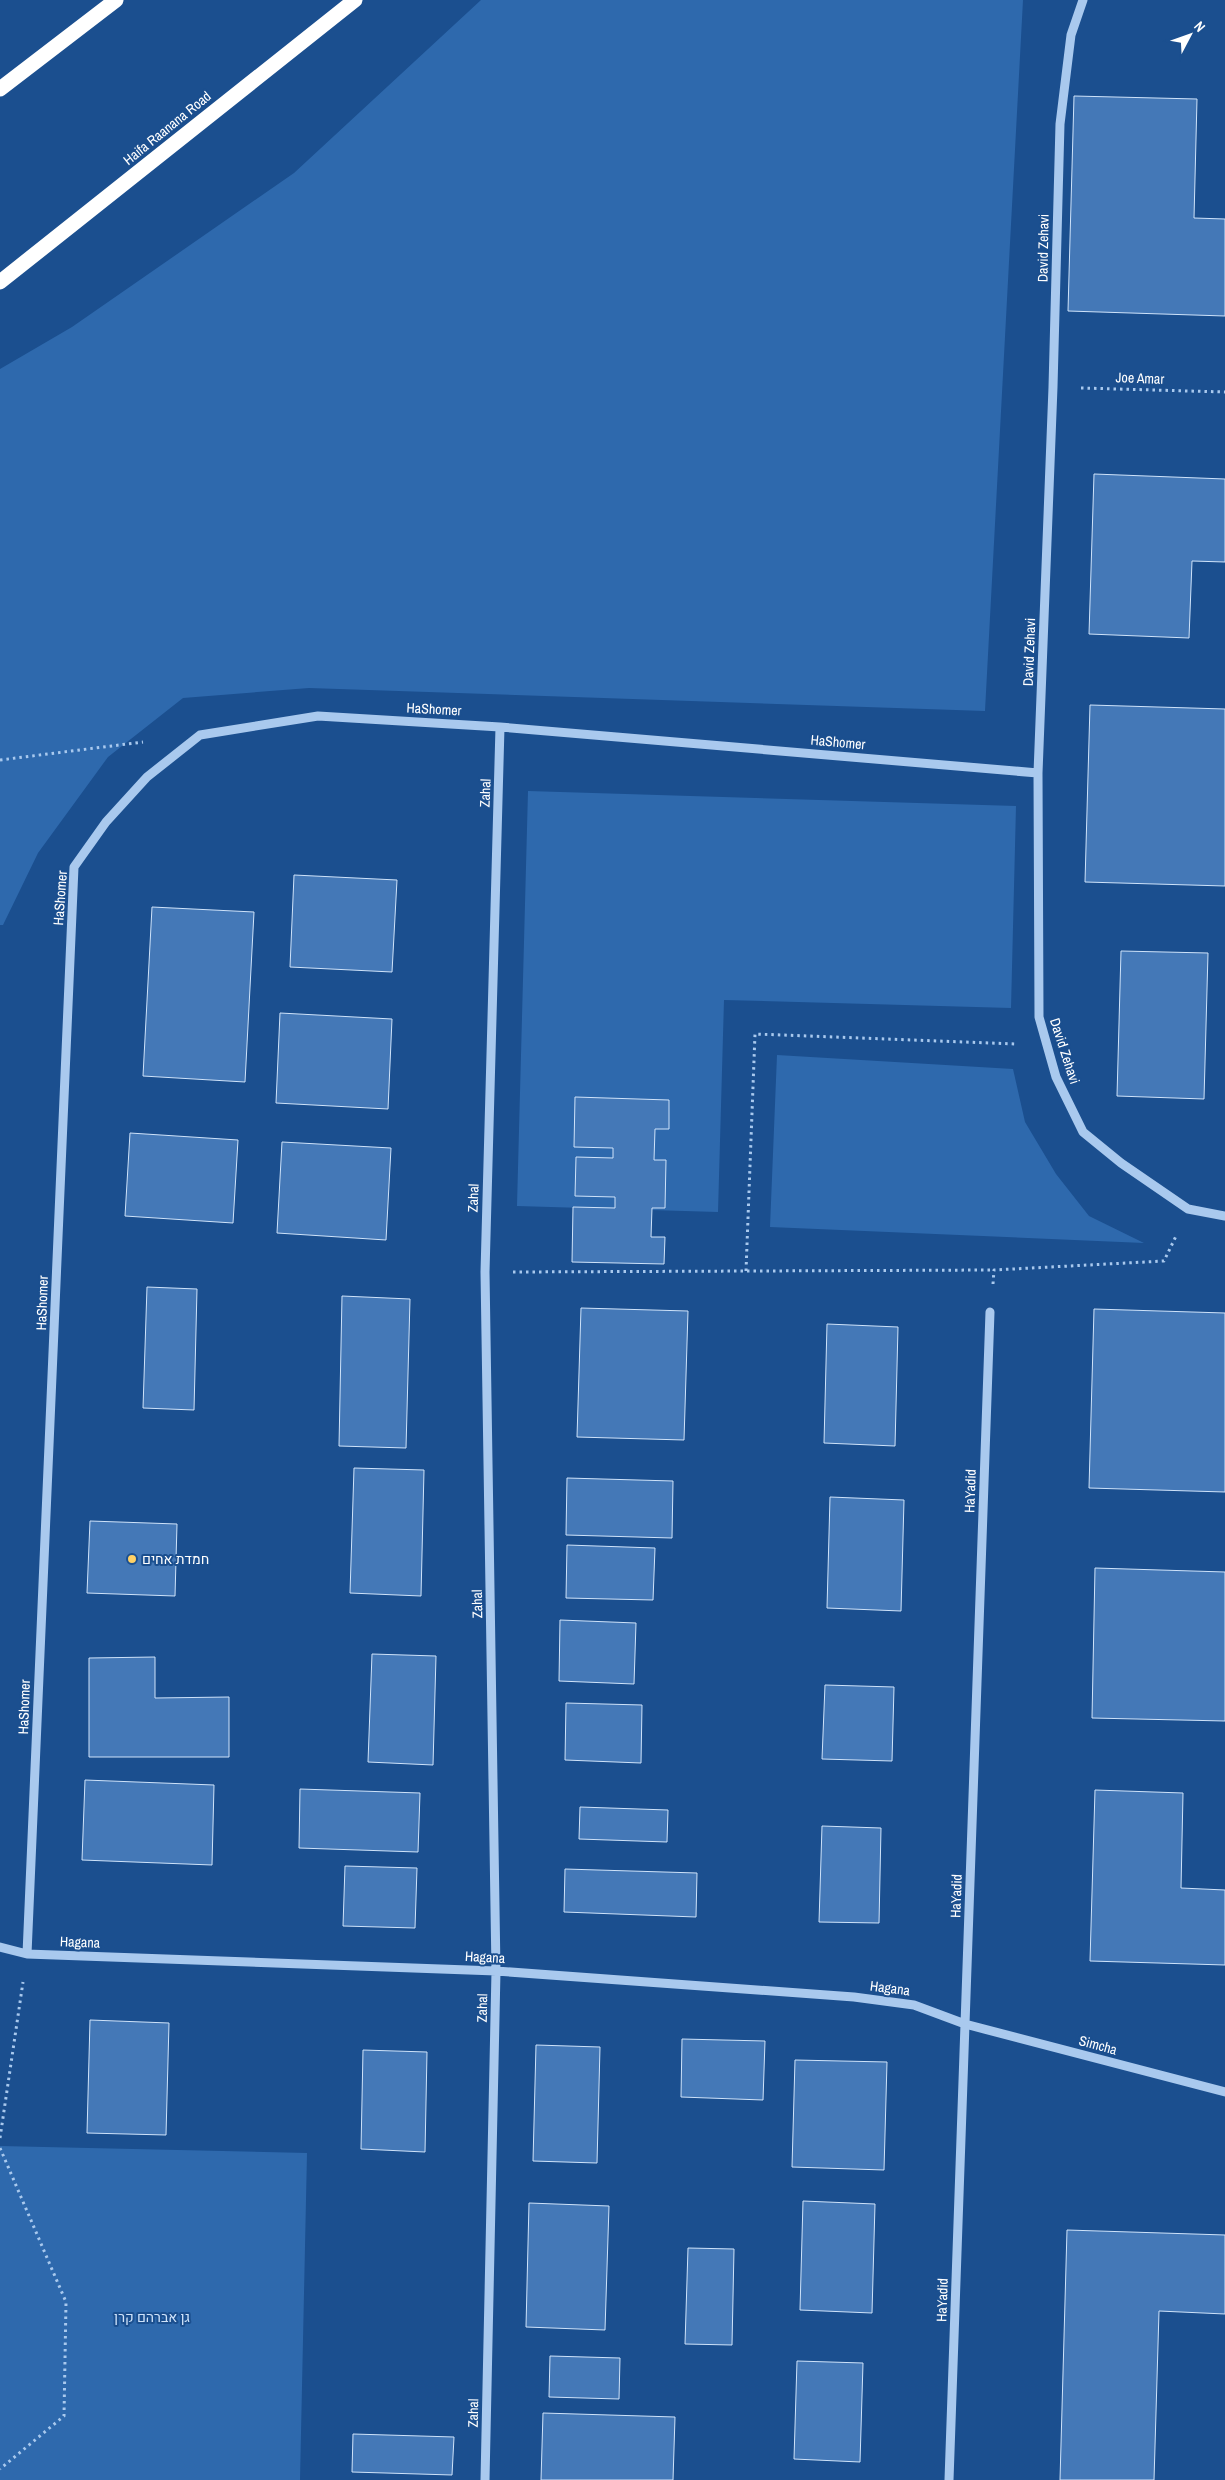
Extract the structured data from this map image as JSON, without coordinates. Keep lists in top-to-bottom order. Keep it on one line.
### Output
{"streets":{"highway":["Haifa Raanana Road"],"street":["David Zehavi","HaShomer","Zahal","HaYadid","Hagana","Simcha"],"path":["Joe Amar"]},"crossings":[["David Zehavi","Joe Amar"],["David Zehavi","HaShomer"],["HaShomer","Zahal"],["HaShomer","Hagana"],["Zahal","Hagana"],["HaYadid","Hagana"],["HaYadid","Simcha"],["Hagana","Simcha"]],"parks":["גן אברהם קרן"],"places":["חמדת אחים"],"north":"top right"}
